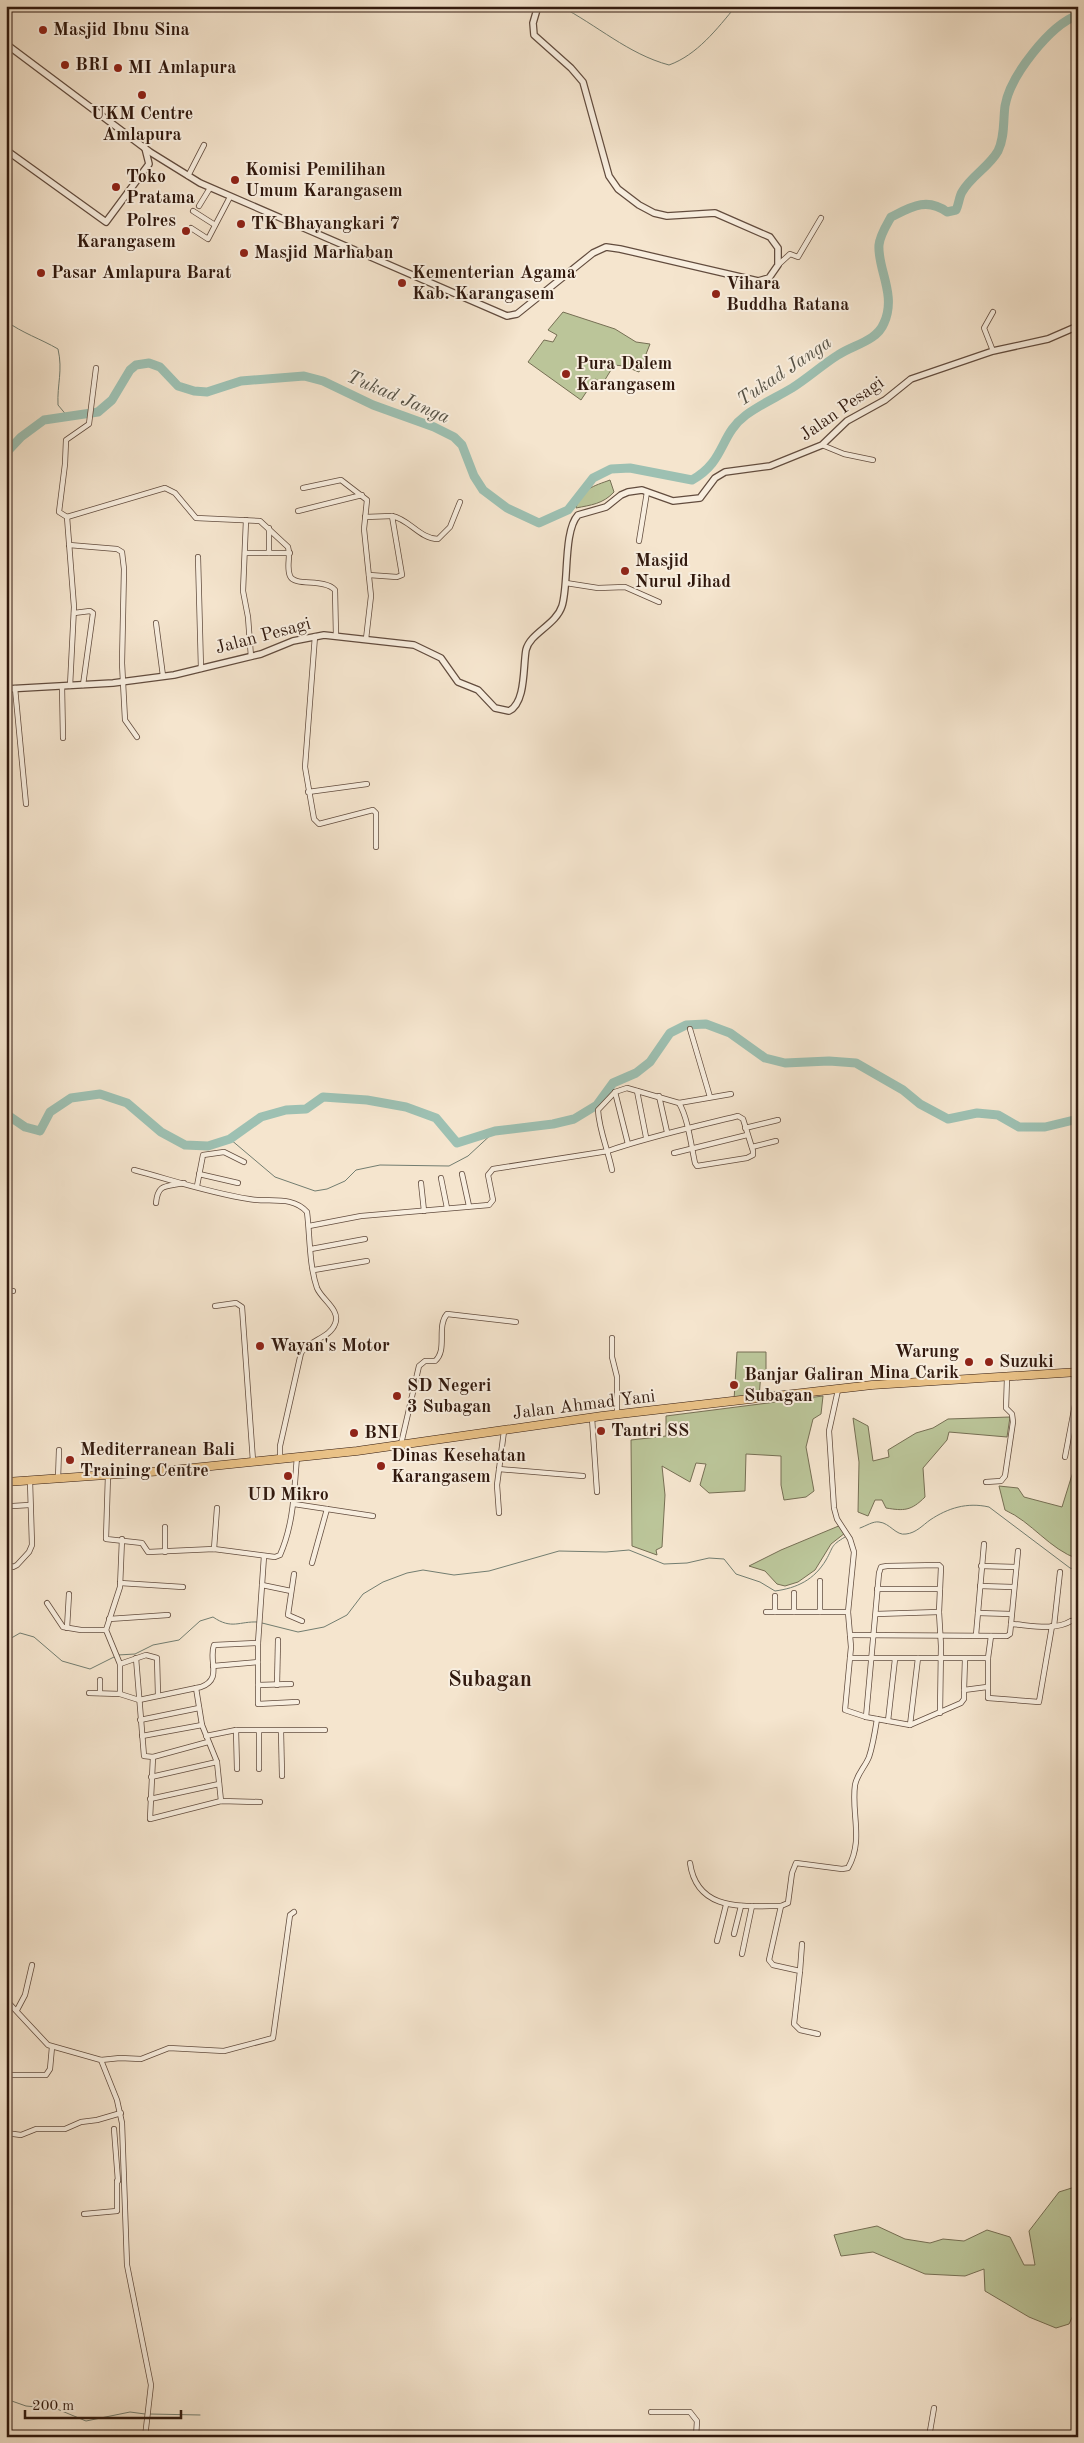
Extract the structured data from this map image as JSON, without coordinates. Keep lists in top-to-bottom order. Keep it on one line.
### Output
{"streets":{"highway":["Jalan Ahmad Yani"],"street":["Jalan Pesagi"]},"districts":["Subagan"],"water":["Tukad Janga"],"places":["Masjid Ibnu Sina","BRI","MI Amlapura","UKM Centre Amlapura","Komisi Pemilihan Umum Karangasem","Toko Pratama","TK Bhayangkari 7","Polres Karangasem","Masjid Marhaban","Pasar Amlapura Barat","Kementerian Agama Kab. Karangasem","Vihara Buddha Ratana","Pura Dalem Karangasem","Masjid Nurul Jihad","Wayan's Motor","Warung Mina Carik","Suzuki","Banjar Galiran Subagan","SD Negeri 3 Subagan","Tantri SS","BNI","Mediterranean Bali Training Centre","Dinas Kesehatan Karangasem","UD Mikro"],"scale_bar":"200 m"}
